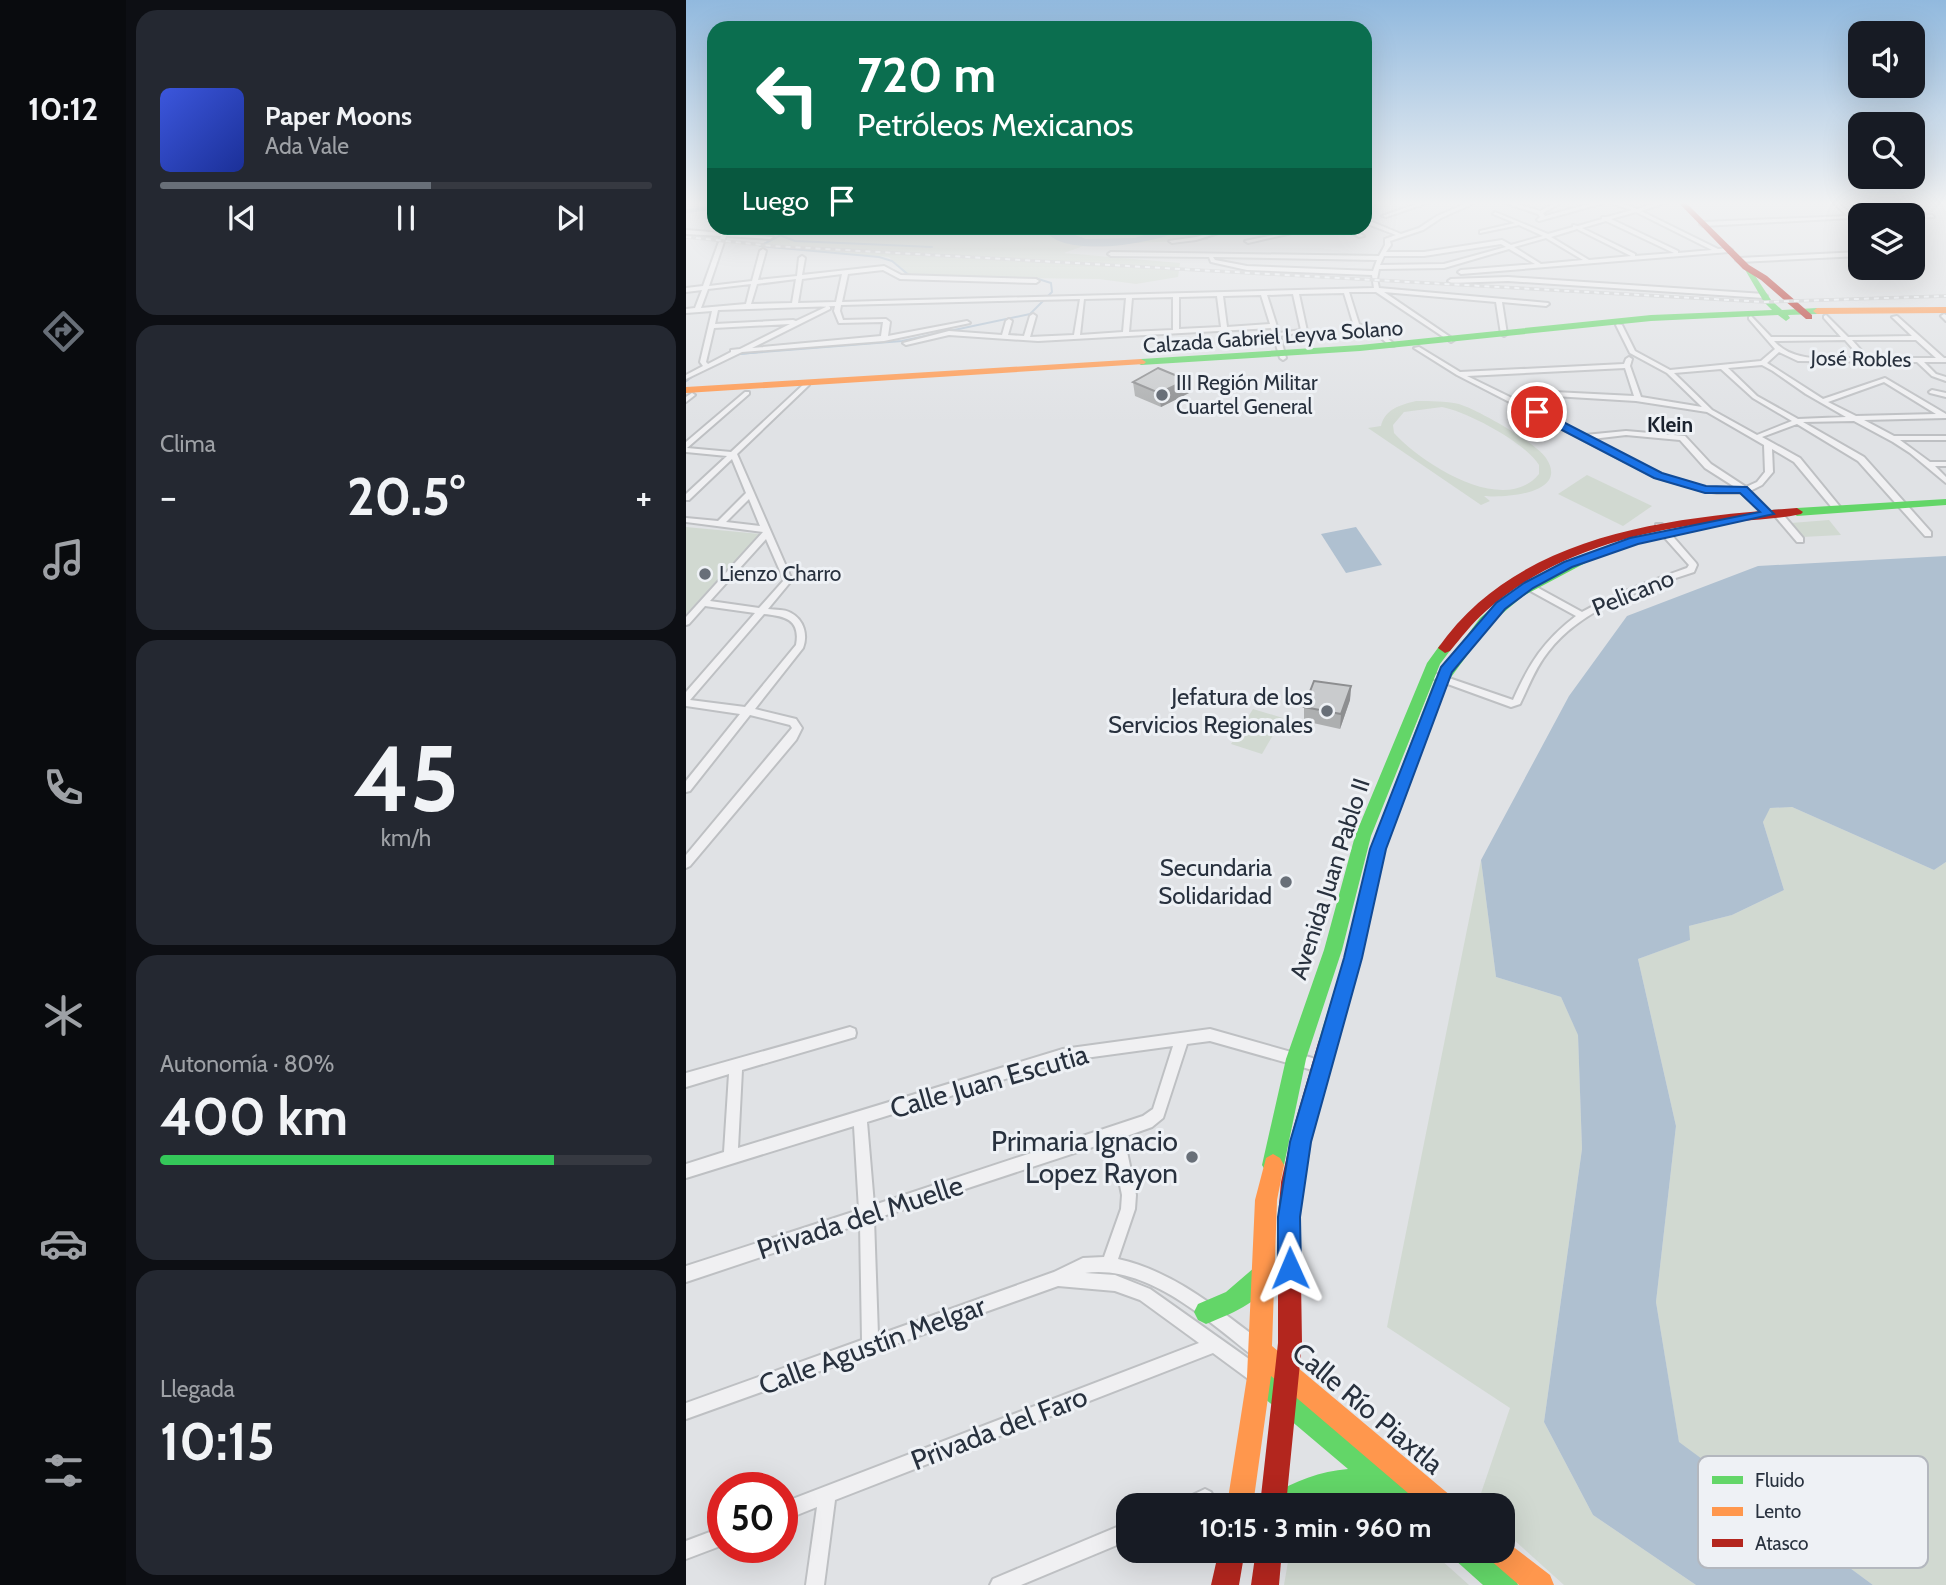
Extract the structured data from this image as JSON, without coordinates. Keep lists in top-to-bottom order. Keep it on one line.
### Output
{"streets":{"main road":["Calzada Gabriel Leyva Solano","Avenida Juan Pablo II","Calle Río Piaxtla"],"street":["José Robles","Pelicano","Calle Juan Escutia","Privada del Muelle","Calle Agustín Melgar","Privada del Faro"]},"crossings":[["Pelicano","Avenida Juan Pablo II"],["Avenida Juan Pablo II","Calle Juan Escutia"],["Avenida Juan Pablo II","Calle Agustín Melgar"],["Avenida Juan Pablo II","Calle Río Piaxtla"],["Calle Juan Escutia","Privada del Muelle"],["Calle Agustín Melgar","Calle Río Piaxtla"],["Calle Agustín Melgar","Privada del Faro"]],"districts":["Klein"],"places":["III Región Militar Cuartel General","Lienzo Charro","Jefatura de los Servicios Regionales","Secundaria Solidaridad","Primaria Ignacio Lopez Rayon"],"legend":["Fluido","Lento","Atasco"],"page":{"tabs":"10:12","turn":["720 m","Petróleos Mexicanos"],"song":["Paper Moons","Ada Vale"],"then":"Luego","tile":["Clima",["45","km/h"],["Autonomía · 80%","400 km"],["Llegada","10:15"]],"heat":["−","20.5°","+"],"limit":"50","trip":"10:15 · 3 min · 960 m"}}
